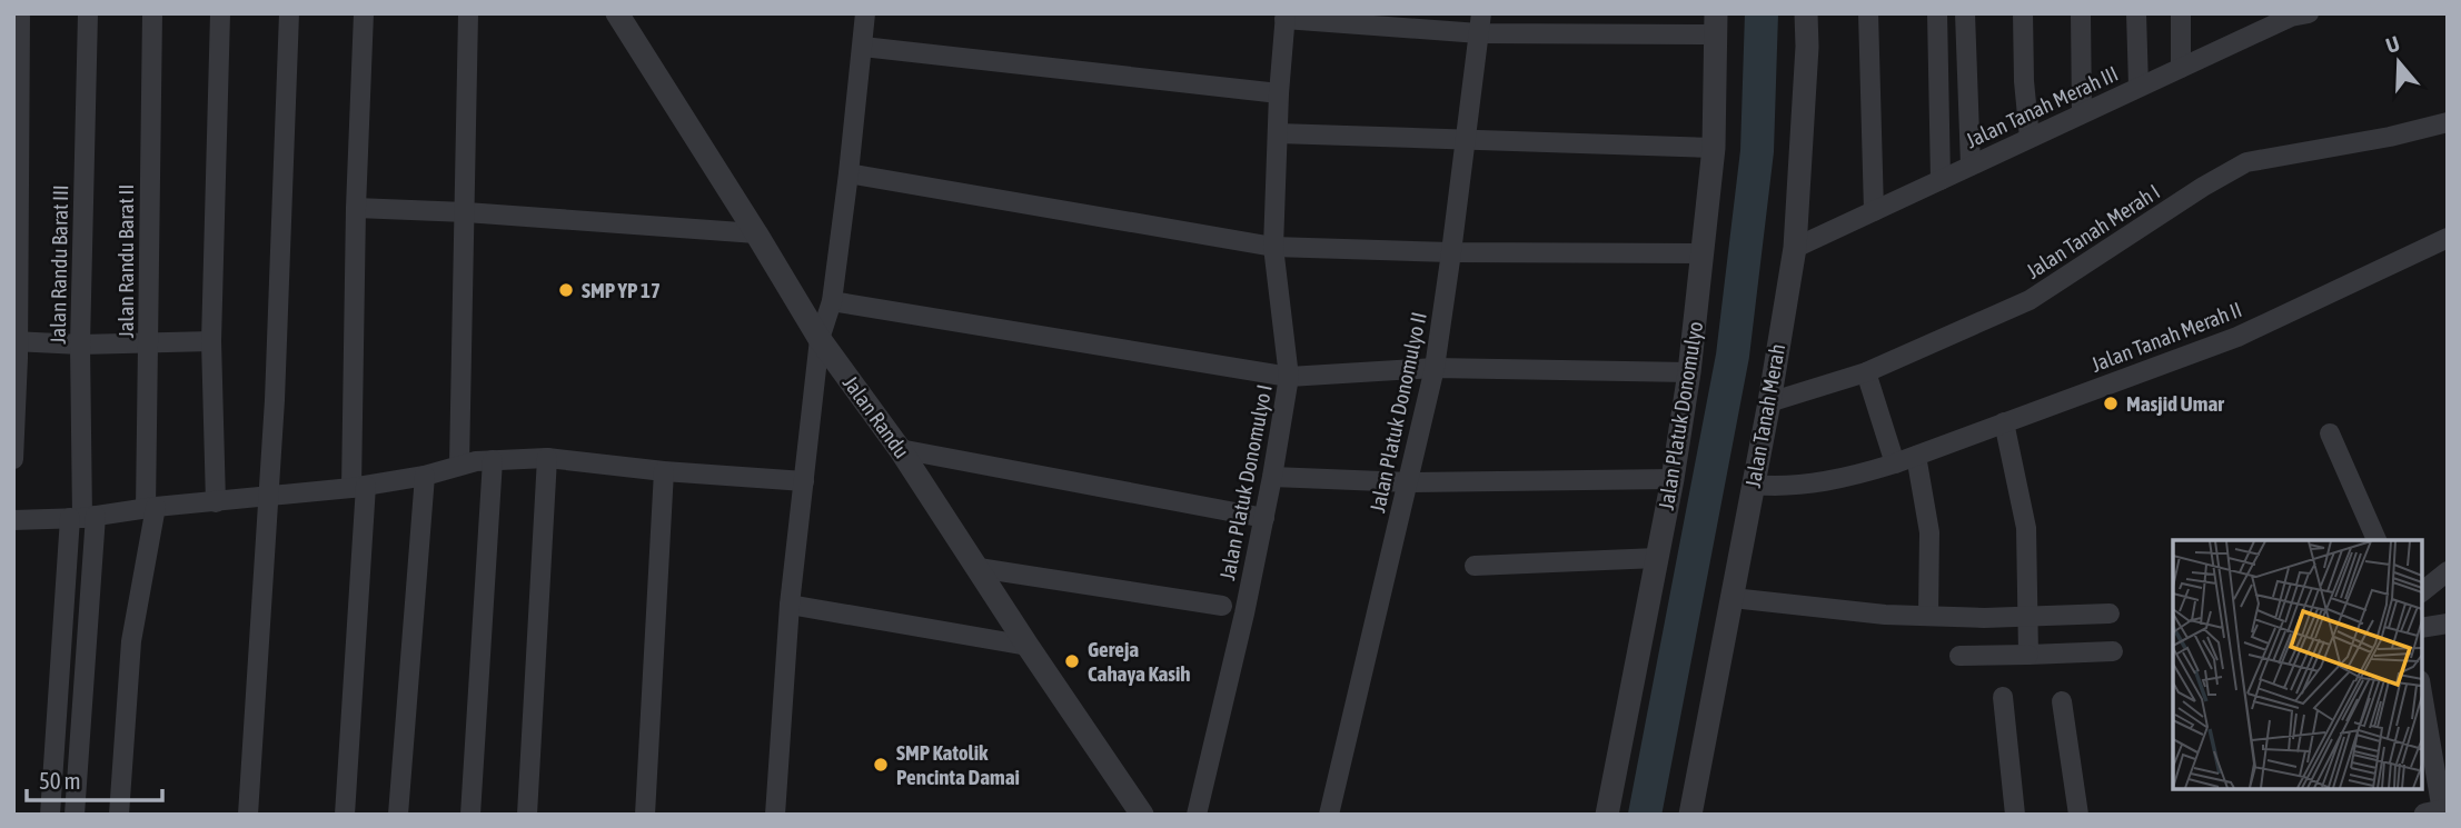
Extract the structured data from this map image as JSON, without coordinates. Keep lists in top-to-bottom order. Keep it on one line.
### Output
{"streets":{"street":["Jalan Tanah Merah III","Jalan Tanah Merah I","Jalan Randu Barat II","Jalan Randu Barat III","Jalan Tanah Merah II","Jalan Platuk Donomulyo II","Jalan Platuk Donomulyo","Jalan Tanah Merah","Jalan Randu","Jalan Platuk Donomulyo I"]},"crossings":[["Jalan Tanah Merah III","Jalan Tanah Merah"],["Jalan Tanah Merah I","Jalan Tanah Merah"],["Jalan Tanah Merah II","Jalan Tanah Merah"]],"places":["SMP YP 17","Masjid Umar","Gereja Cahaya Kasih","SMP Katolik Pencinta Damai"],"scale_bar":"50 m","north":"top"}
